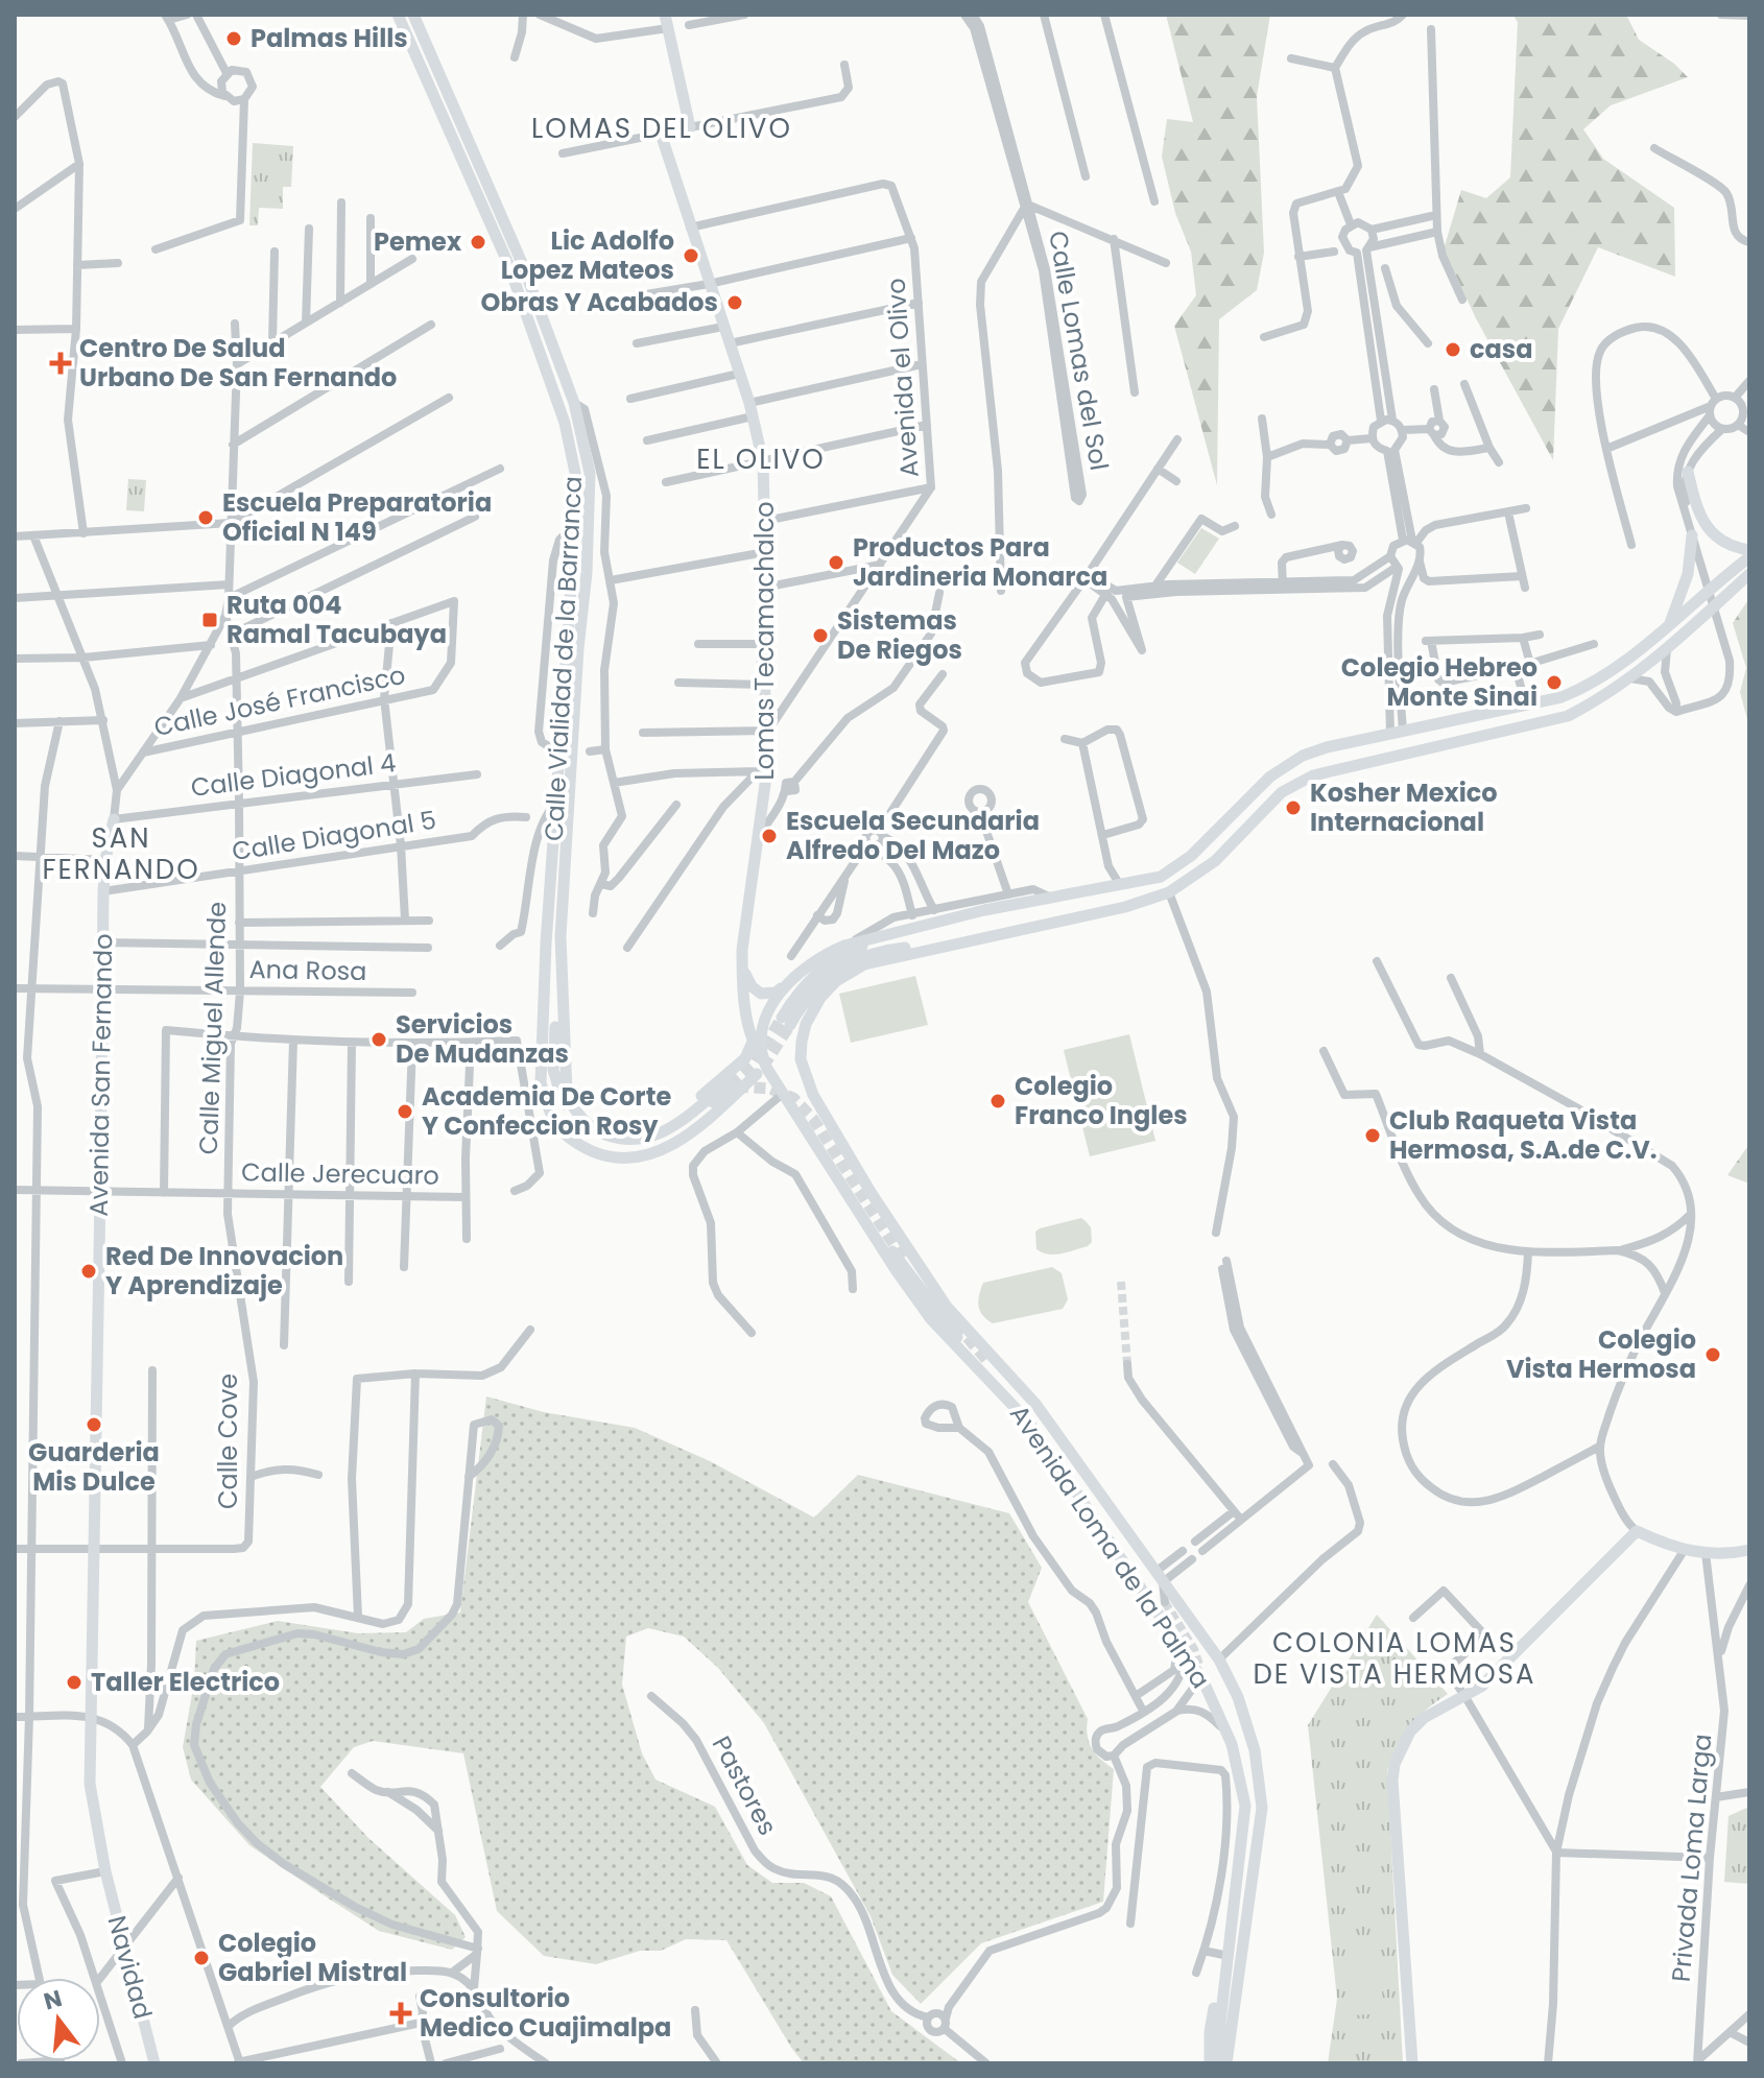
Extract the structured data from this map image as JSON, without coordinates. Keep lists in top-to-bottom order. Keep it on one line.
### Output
{"streets":{"main road":["Lomas Tecamachalco","Calle Vialidad de la Barranca","Avenida San Fernando","Avenida Loma de la Palma","Navidad"],"street":["Calle Lomas del Sol","Avenida el Olivo","Calle José Francisco","Calle Diagonal 4","Calle Diagonal 5","Ana Rosa","Calle Miguel Allende","Calle Jerecuaro","Calle Cove","Pastores","Privada Loma Larga"]},"crossings":[["Avenida el Olivo","Lomas Tecamachalco"],["Lomas Tecamachalco","Avenida Loma de la Palma"],["Calle José Francisco","Calle Miguel Allende"],["Calle José Francisco","Avenida San Fernando"],["Calle Diagonal 4","Calle Miguel Allende"],["Calle Diagonal 4","Avenida San Fernando"],["Calle Diagonal 5","Calle Miguel Allende"],["Calle Diagonal 5","Avenida San Fernando"],["Ana Rosa","Calle Miguel Allende"],["Ana Rosa","Avenida San Fernando"],["Calle Miguel Allende","Avenida San Fernando"],["Calle Miguel Allende","Calle Jerecuaro"],["Calle Miguel Allende","Calle Cove"],["Avenida San Fernando","Calle Jerecuaro"],["Avenida San Fernando","Navidad"],["Calle Jerecuaro","Calle Cove"]],"districts":["LOMAS DEL OLIVO","EL OLIVO","SAN FERNANDO","COLONIA LOMAS DE VISTA HERMOSA"],"places":{"other":["Palmas Hills","Pemex","Lic Adolfo Lopez Mateos","Obras Y Acabados","casa","Escuela Preparatoria Oficial N 149","Productos Para Jardineria Monarca","Sistemas De Riegos","Colegio Hebreo Monte Sinai","Kosher Mexico Internacional","Escuela Secundaria Alfredo Del Mazo","Servicios De Mudanzas","Colegio Franco Ingles","Academia De Corte Y Confeccion Rosy","Club Raqueta Vista Hermosa, S.A.de C.V.","Red De Innovacion Y Aprendizaje","Colegio Vista Hermosa","Guarderia Mis Dulce","Taller Electrico","Colegio Gabriel Mistral"],"health":["Centro De Salud Urbano De San Fernando","Consultorio Medico Cuajimalpa"],"transit":["Ruta 004 Ramal Tacubaya"]},"north":"top"}
